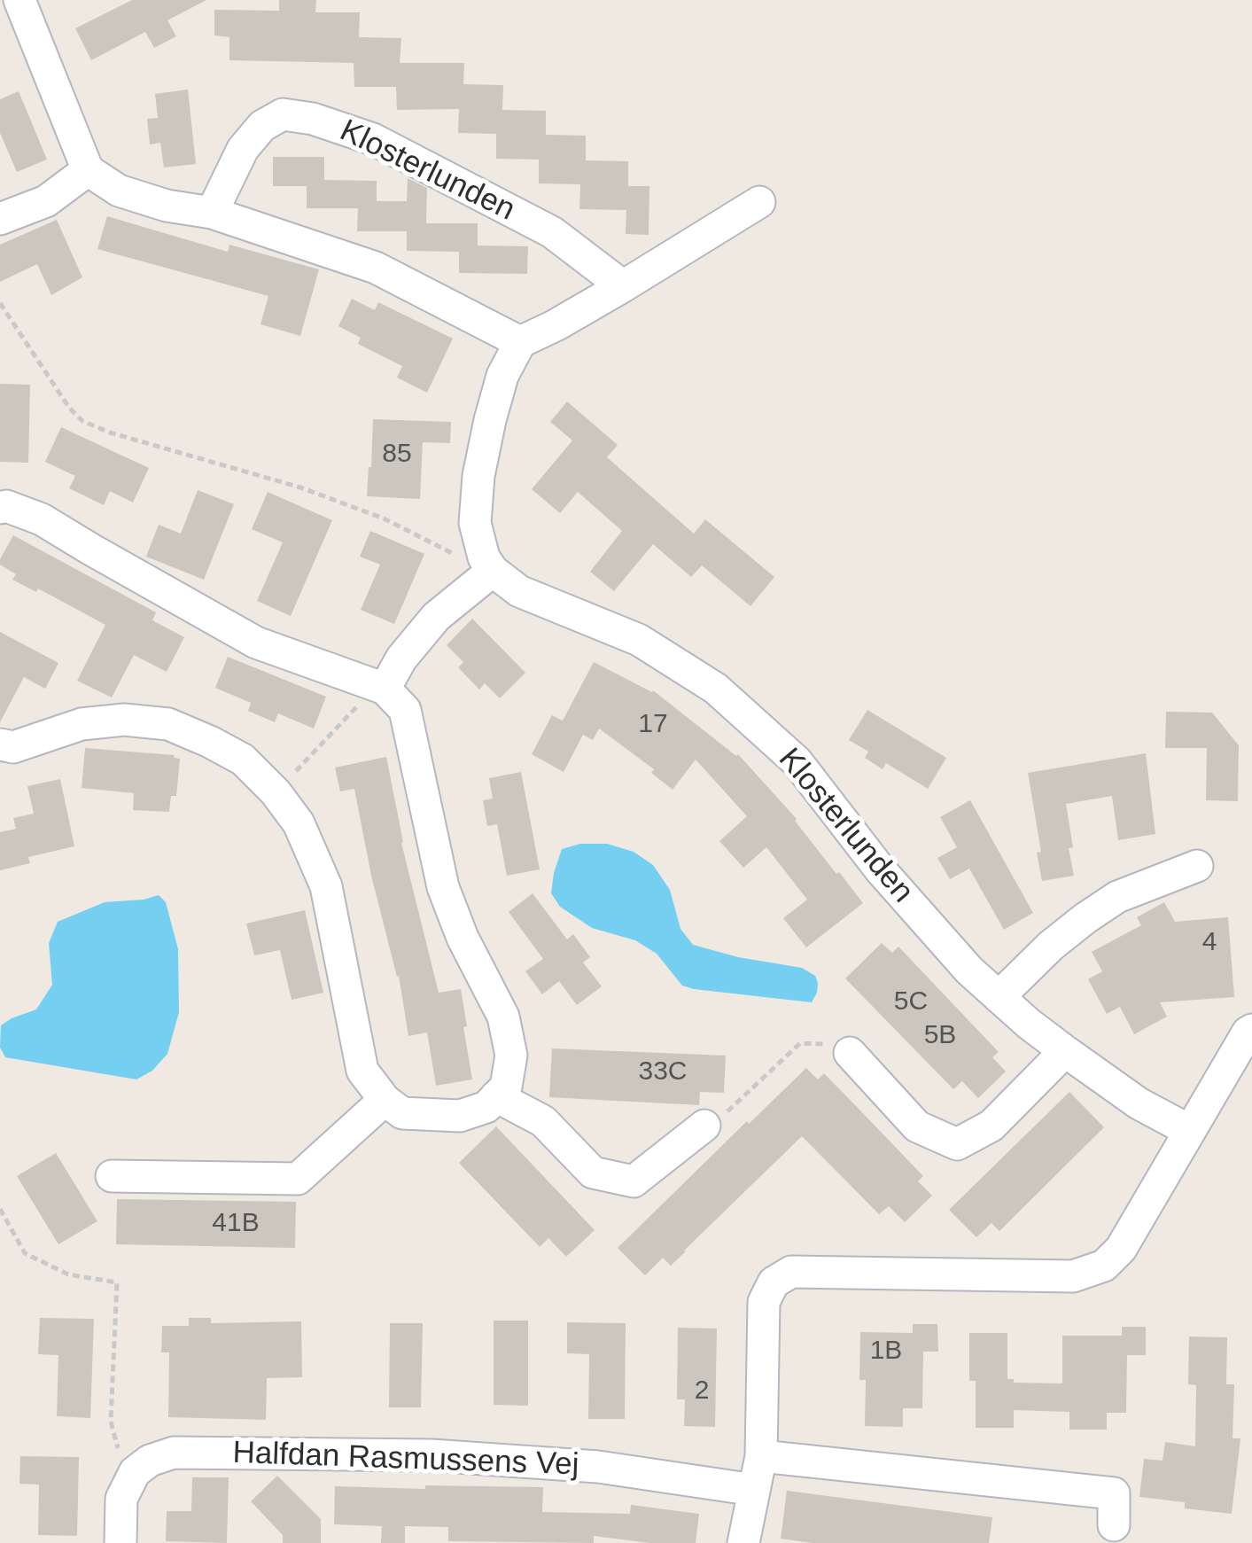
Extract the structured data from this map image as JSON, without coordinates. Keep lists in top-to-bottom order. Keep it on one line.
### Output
{"streets":{"street":["Klosterlunden","Halfdan Rasmussens Vej"]},"house_numbers":["85","17","4","5C","5B","33C","41B","1B","2"]}
